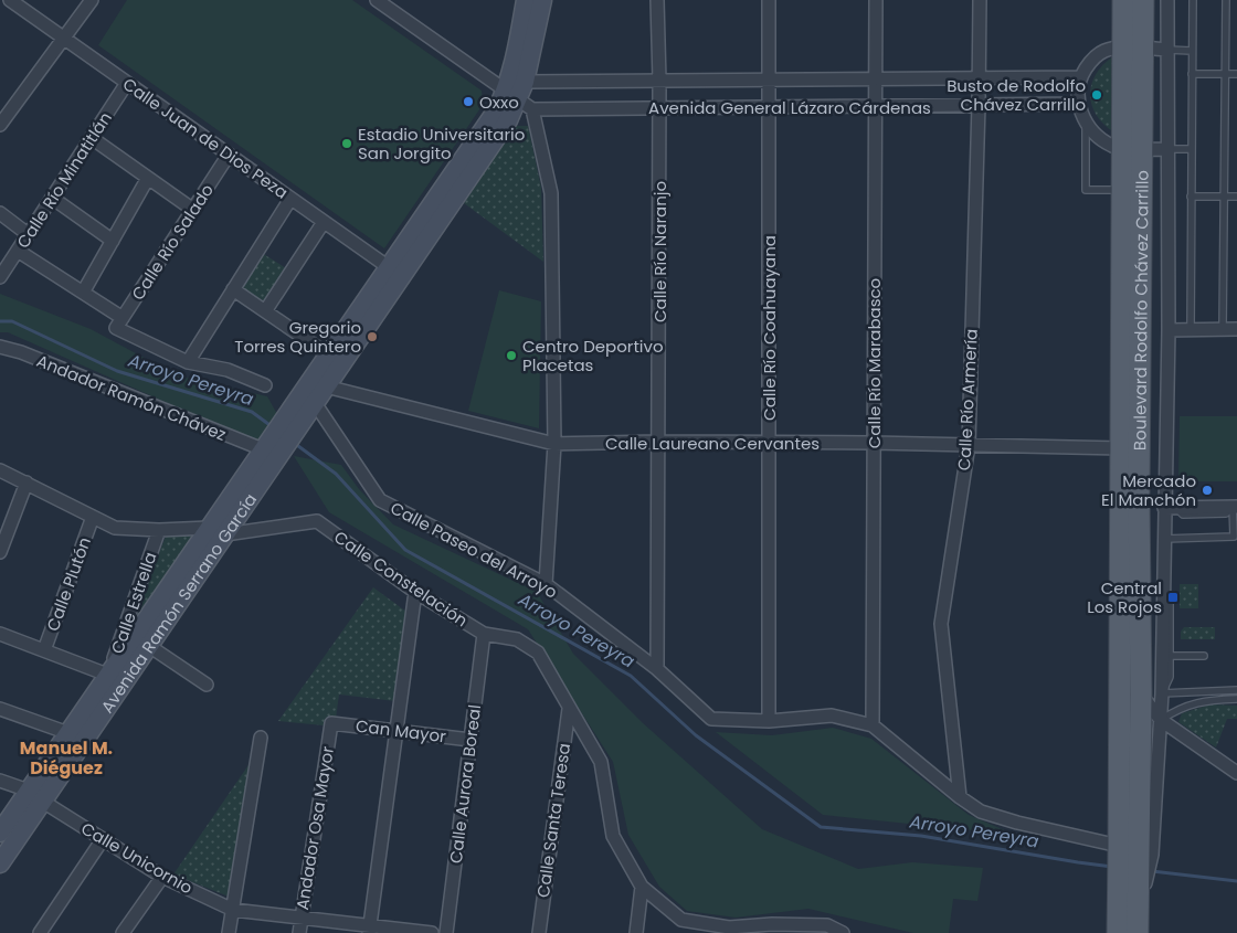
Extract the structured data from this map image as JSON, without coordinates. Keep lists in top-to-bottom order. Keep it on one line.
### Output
{"streets":{"main road":["Boulevard Rodolfo Chávez Carrillo"],"street":["Avenida General Lázaro Cárdenas","Calle Juan de Dios Peza","Calle Río Minatitlán","Calle Río Salado","Calle Río Naranjo","Calle Río Coahuayana","Calle Río Marabasco","Andador Ramón Chávez","Calle Río Armería","Calle Laureano Cervantes","Calle Paseo del Arroyo","Calle Constelación","Calle Plutón","Calle Estrella","Avenida Ramón Serrano García","Can Mayor","Calle Aurora Boreal","Calle Santa Teresa","Andador Osa Mayor","Calle Unicornio"]},"crossings":[["Avenida General Lázaro Cárdenas","Calle Río Naranjo"],["Avenida General Lázaro Cárdenas","Calle Río Coahuayana"],["Avenida General Lázaro Cárdenas","Calle Río Marabasco"],["Avenida General Lázaro Cárdenas","Calle Río Armería"],["Calle Juan de Dios Peza","Calle Río Minatitlán"],["Calle Juan de Dios Peza","Calle Río Salado"],["Calle Río Naranjo","Calle Laureano Cervantes"],["Calle Río Naranjo","Calle Paseo del Arroyo"],["Boulevard Rodolfo Chávez Carrillo","Calle Laureano Cervantes"],["Boulevard Rodolfo Chávez Carrillo","Calle Paseo del Arroyo"],["Calle Río Coahuayana","Calle Laureano Cervantes"],["Calle Río Coahuayana","Calle Paseo del Arroyo"],["Calle Río Marabasco","Calle Laureano Cervantes"],["Calle Río Marabasco","Calle Paseo del Arroyo"],["Andador Ramón Chávez","Avenida Ramón Serrano García"],["Calle Río Armería","Calle Laureano Cervantes"],["Calle Río Armería","Calle Paseo del Arroyo"],["Calle Laureano Cervantes","Avenida Ramón Serrano García"],["Calle Paseo del Arroyo","Avenida Ramón Serrano García"],["Calle Constelación","Calle Plutón"],["Calle Constelación","Calle Estrella"],["Calle Constelación","Avenida Ramón Serrano García"],["Calle Constelación","Calle Aurora Boreal"],["Calle Constelación","Calle Santa Teresa"],["Calle Estrella","Avenida Ramón Serrano García"],["Avenida Ramón Serrano García","Calle Unicornio"],["Can Mayor","Calle Aurora Boreal"],["Can Mayor","Andador Osa Mayor"],["Andador Osa Mayor","Calle Unicornio"]],"districts":["Manuel M. Diéguez"],"water":["Arroyo Pereyra"],"places":{"other":["Busto de Rodolfo Chávez Carrillo","Oxxo","Estadio Universitario San Jorgito","Gregorio Torres Quintero","Centro Deportivo Placetas","Mercado El Manchón"],"transit":["Central Los Rojos"]}}
